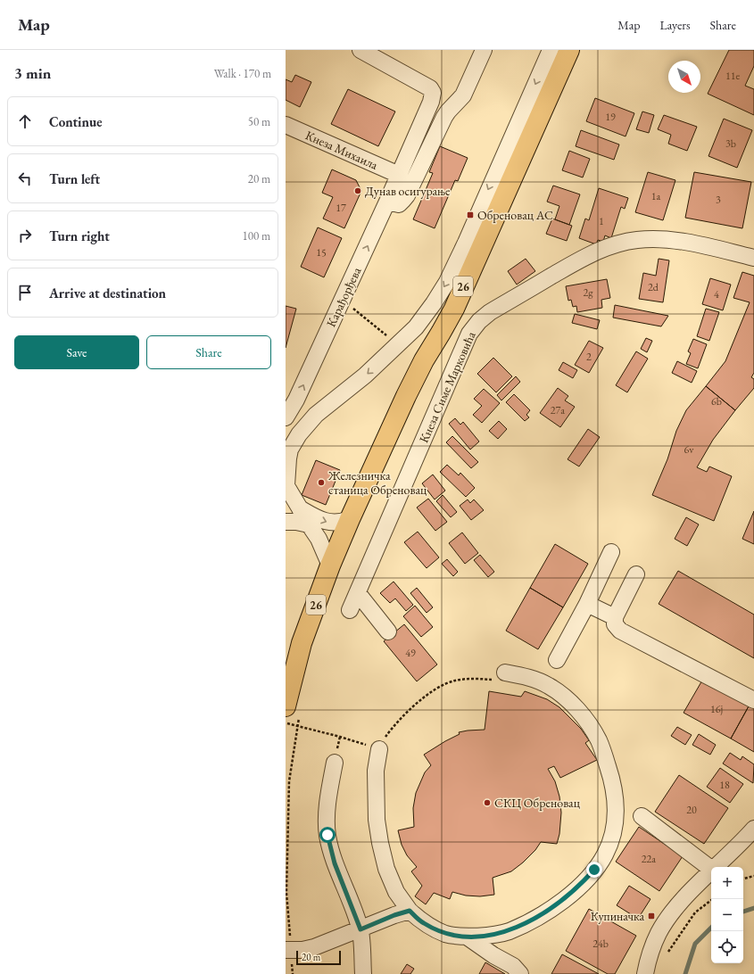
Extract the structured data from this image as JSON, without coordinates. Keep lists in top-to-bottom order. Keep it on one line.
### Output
{"streets":{"main road":["26"],"street":["Кнеза Михаила","Карађорђева","Кнеза Симе Марковића"]},"crossings":[["Кнеза Михаила","Карађорђева"]],"places":{"other":["Дунав осигурање","Железничка станица Обреновац","СКЦ Обреновац"],"transit":["Обреновац АС","Купиначка"]},"house_numbers":["11e","19","3b","1a","3","17","1","15","2d","2g","4","2","6b","27a","6v","49","16j","18","20","22a","24b"],"scale_bar":"20 m","north":"bottom right","page":{"header":"Map","nav":["Map","Layers","Share"],"heading":["3 min","Walk · 170 m"],"list":[["Continue","50 m"],["Turn left","20 m"],["Turn right","100 m"],"Arrive at destination"],"buttons":["Save","Share"],"map_buttons":["+","−"],"scale":"20 m"}}
